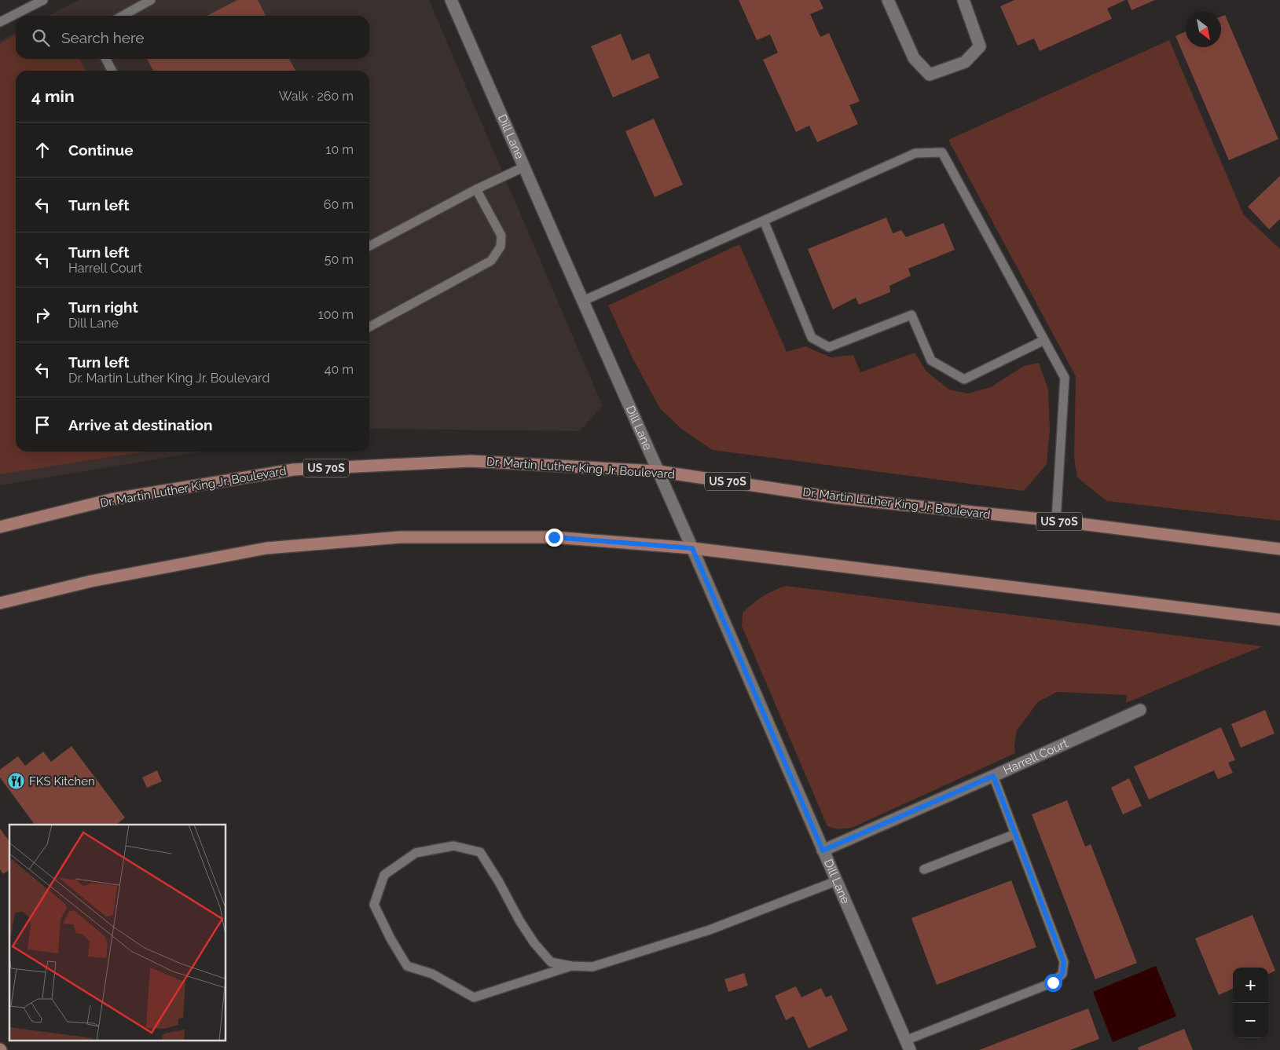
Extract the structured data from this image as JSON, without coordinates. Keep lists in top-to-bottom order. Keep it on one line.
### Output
{"streets":{"main road":["US 70S","Dr. Martin Luther King Jr. Boulevard"],"street":["Dill Lane","Harrell Court"]},"crossings":[["Dill Lane","Dr. Martin Luther King Jr. Boulevard"],["Dill Lane","Harrell Court"]],"places":{"restaurant":["FKS Kitchen"]},"north":"bottom right","page":{"search":"Search here","heading":["4 min","Walk · 260 m"],"list":[["Continue","10 m"],["Turn left","60 m"],["Turn left","Harrell Court","50 m"],["Turn right","Dill Lane","100 m"],["Turn left","Dr. Martin Luther King Jr. Boulevard","40 m"],"Arrive at destination"],"map_buttons":["+","−"]}}
